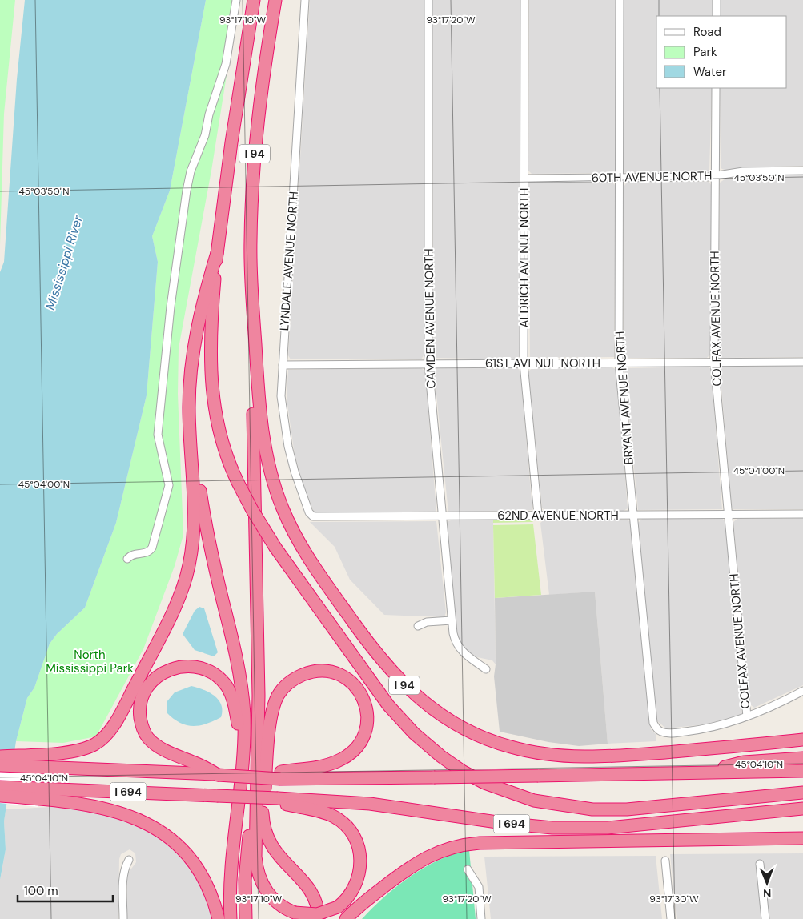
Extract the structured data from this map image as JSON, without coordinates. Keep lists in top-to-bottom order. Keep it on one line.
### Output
{"streets":{"highway":["I 94","I 694"],"street":["60TH AVENUE NORTH","ALDRICH AVENUE NORTH","LYNDALE AVENUE NORTH","CAMDEN AVENUE NORTH","COLFAX AVENUE NORTH","61ST AVENUE NORTH","BRYANT AVENUE NORTH","62ND AVENUE NORTH"]},"crossings":[["60TH AVENUE NORTH","ALDRICH AVENUE NORTH"],["60TH AVENUE NORTH","COLFAX AVENUE NORTH"],["60TH AVENUE NORTH","BRYANT AVENUE NORTH"],["ALDRICH AVENUE NORTH","61ST AVENUE NORTH"],["ALDRICH AVENUE NORTH","62ND AVENUE NORTH"],["LYNDALE AVENUE NORTH","61ST AVENUE NORTH"],["LYNDALE AVENUE NORTH","62ND AVENUE NORTH"],["CAMDEN AVENUE NORTH","61ST AVENUE NORTH"],["CAMDEN AVENUE NORTH","62ND AVENUE NORTH"],["COLFAX AVENUE NORTH","61ST AVENUE NORTH"],["COLFAX AVENUE NORTH","BRYANT AVENUE NORTH"],["COLFAX AVENUE NORTH","62ND AVENUE NORTH"],["61ST AVENUE NORTH","BRYANT AVENUE NORTH"],["BRYANT AVENUE NORTH","62ND AVENUE NORTH"]],"water":["Mississippi River"],"parks":["North Mississippi Park"],"legend":["Road","Park","Water"],"scale_bar":"100 m","north":"bottom","coordinates":["93°17'10\"W","93°17'20\"W","45°03'50\"N","45°04'00\"N","45°04'10\"N","93°17'30\"W"]}
